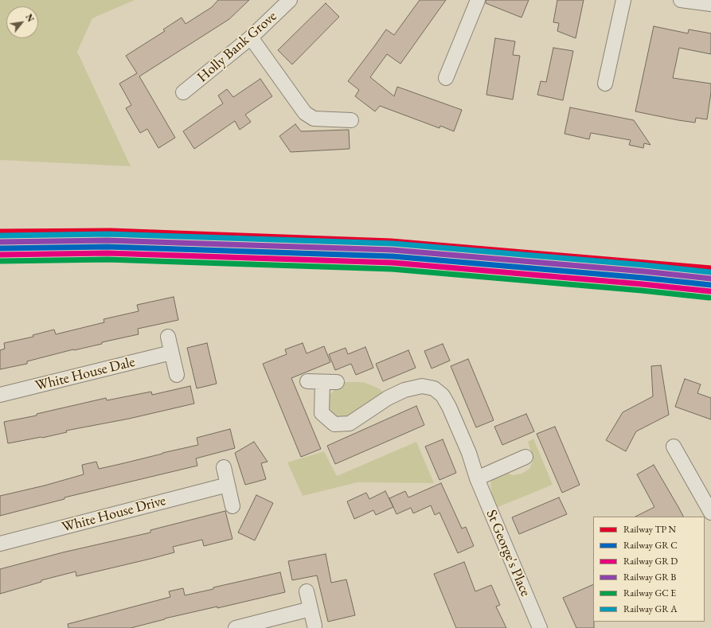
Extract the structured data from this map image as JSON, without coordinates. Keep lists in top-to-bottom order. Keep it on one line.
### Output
{"streets":{"street":["Holly Bank Grove","White House Dale","White House Drive","St George's Place"]},"legend":["Railway TP N","Railway GR C","Railway GR D","Railway GR B","Railway GC E","Railway GR A"],"north":"top right"}
